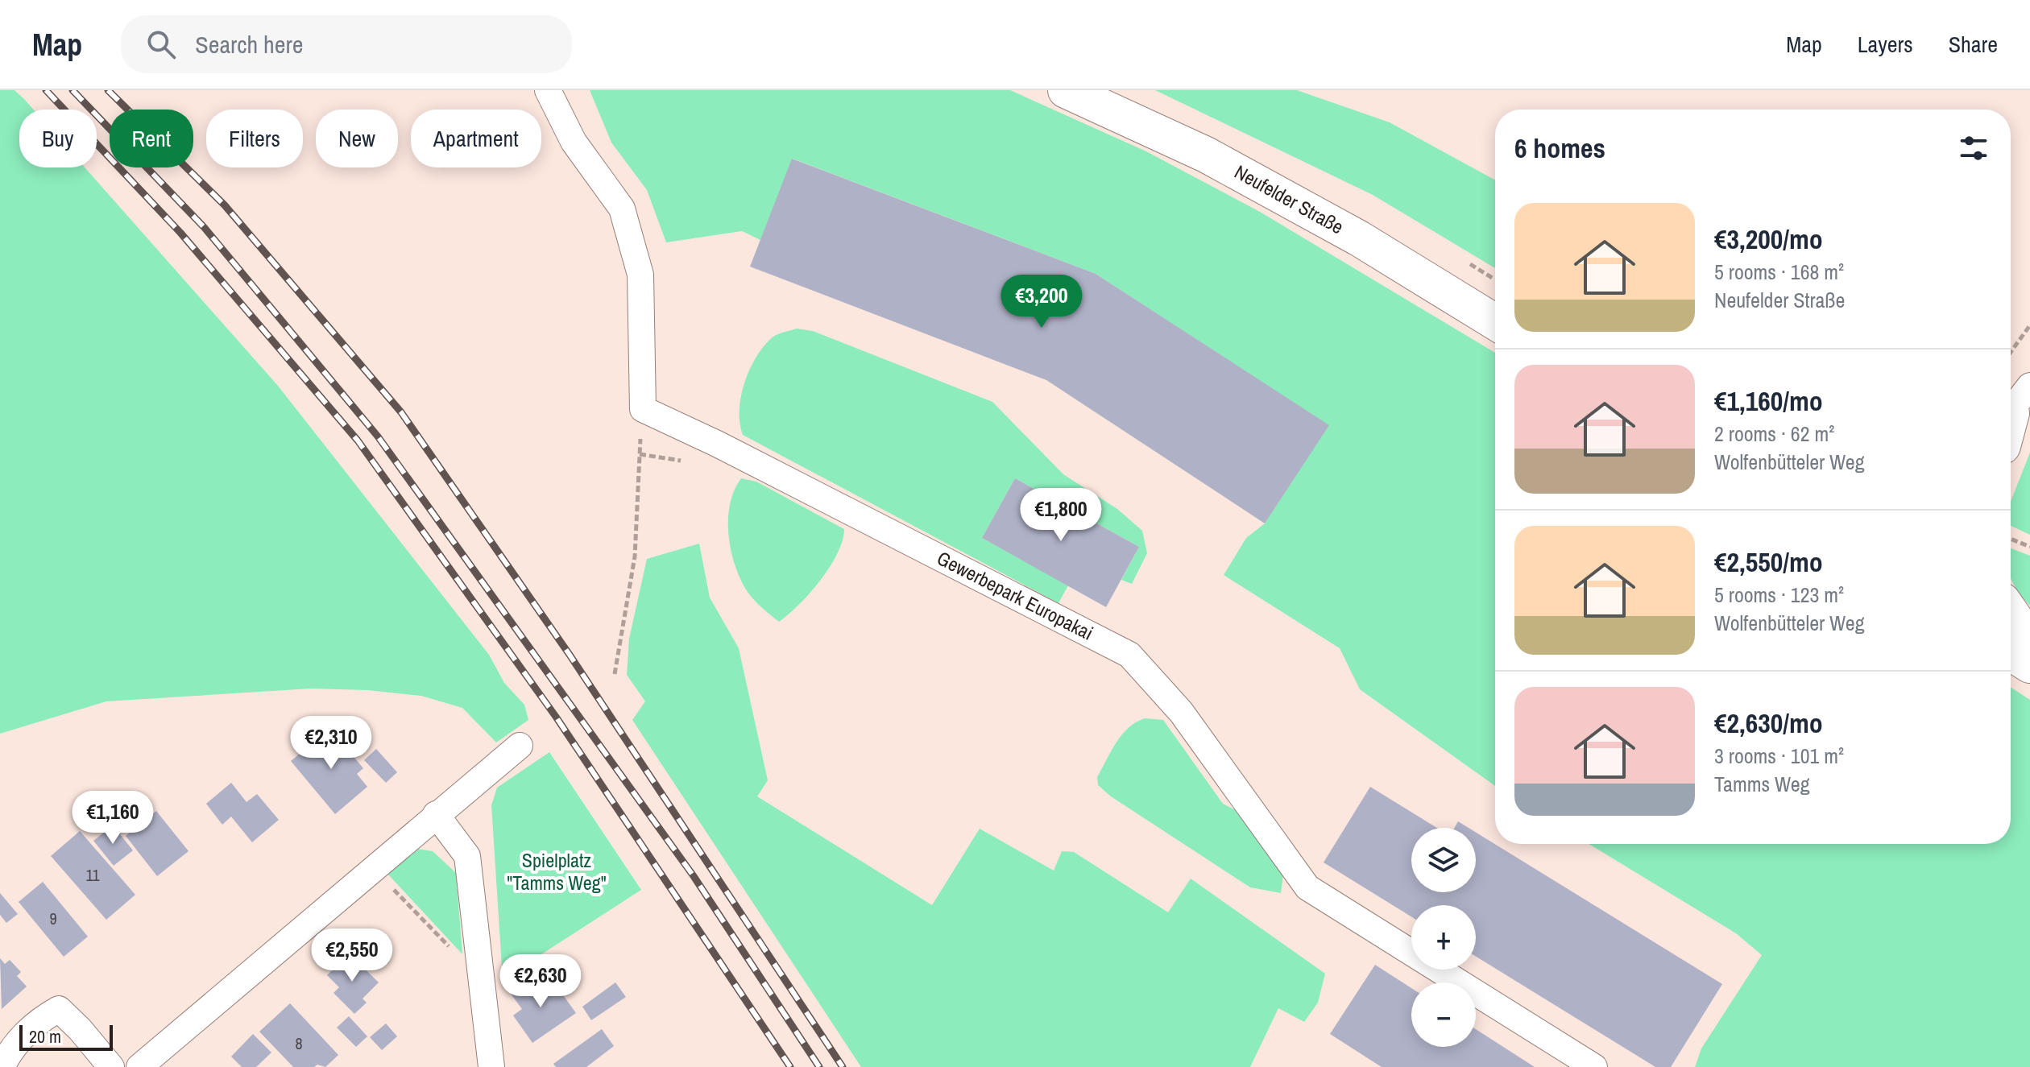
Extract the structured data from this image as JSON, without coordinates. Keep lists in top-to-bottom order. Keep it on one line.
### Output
{"streets":{"street":["Neufelder Straße","Gewerbepark Europakai"]},"parks":["Spielplatz \"Tamms Weg\""],"house_numbers":["11","9","8"],"scale_bar":"20 m","page":{"header":"Map","search":"Search here","nav":["Map","Layers","Share"],"chip":["Buy","Rent","Filters","New","Apartment"],"heading":"6 homes","list":[{"name":"€3,200/mo","note":"5 rooms · 168 m² · Neufelder Straße"},{"name":"€1,160/mo","note":"2 rooms · 62 m² · Wolfenbütteler Weg"},{"name":"€2,550/mo","note":"5 rooms · 123 m² · Wolfenbütteler Weg"},{"name":"€2,630/mo","note":"3 rooms · 101 m² · Tamms Weg"}],"price":["€3,200","€1,800","€2,310","€1,160","€2,550","€2,630"],"map_buttons":["+","−"],"scale":"20 m"}}
